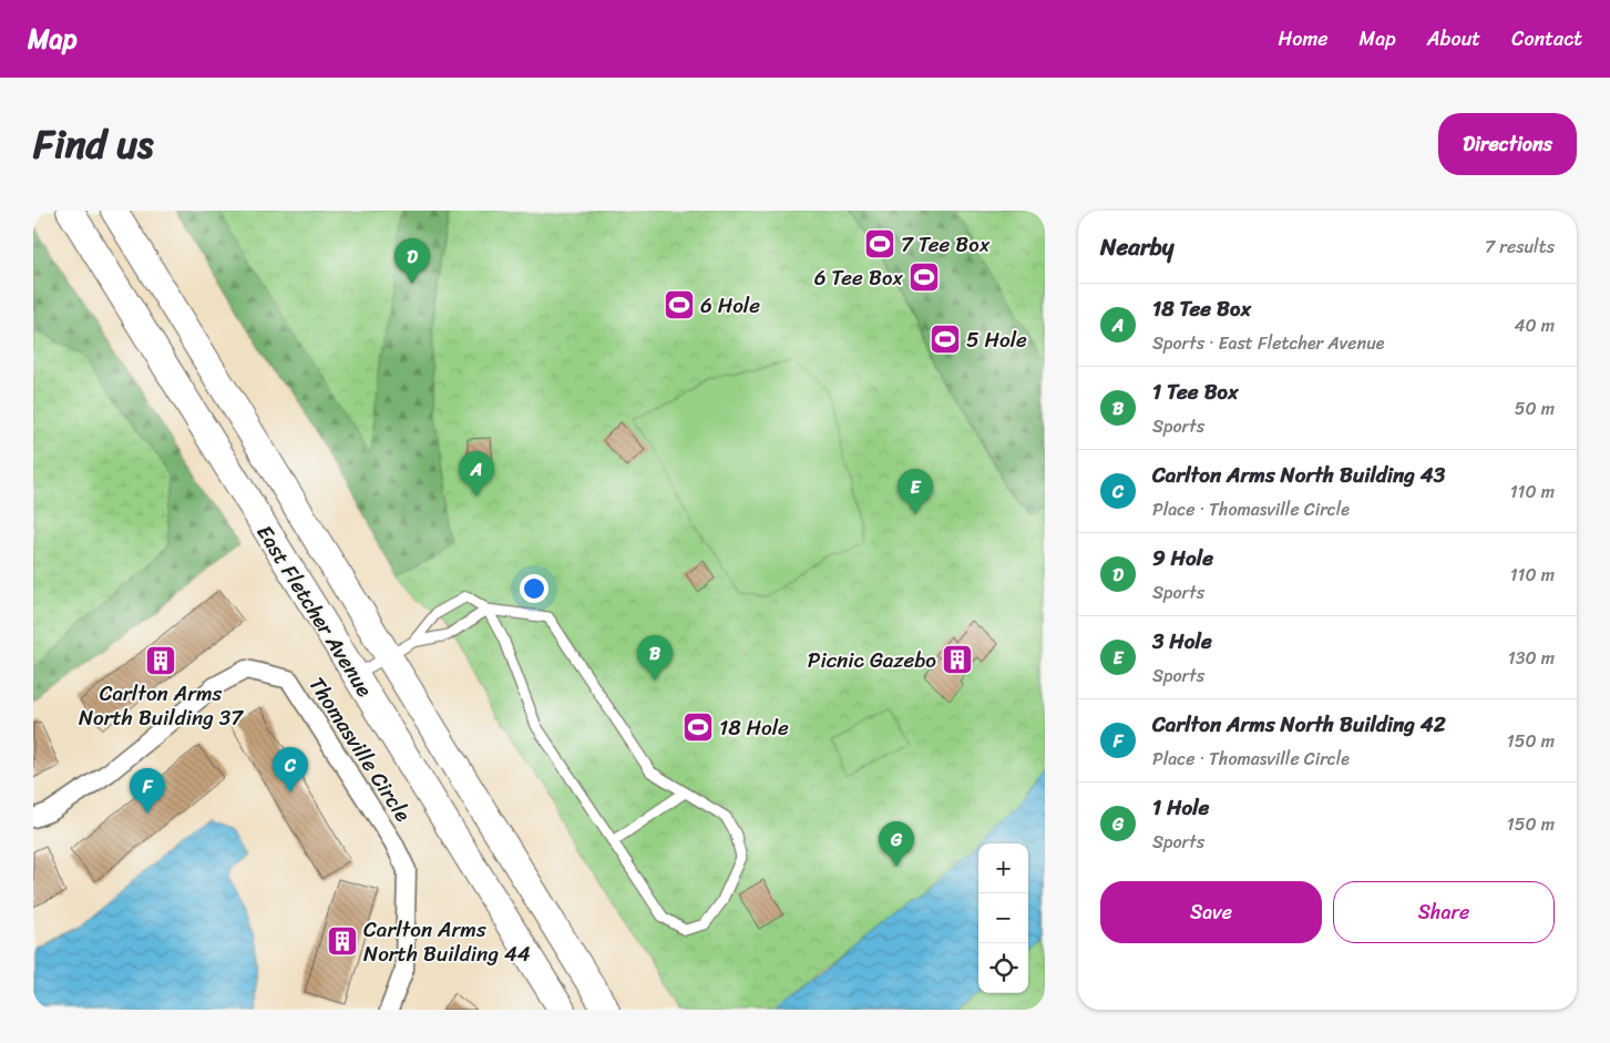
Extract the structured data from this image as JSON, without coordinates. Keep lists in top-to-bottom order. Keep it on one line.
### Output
{"streets":{"main road":["East Fletcher Avenue"],"street":["Thomasville Circle"]},"places":{"sports":["7 Tee Box","6 Tee Box","6 Hole","5 Hole","18 Hole"],"building":["Picnic Gazebo","Carlton Arms North Building 37","Carlton Arms North Building 44"]},"page":{"header":"Map","nav":["Home","Map","About","Contact"],"title":"Find us","buttons":["Directions",["Save","Share"]],"heading":["Nearby","7 results"],"pins":["D","A","E","B","C","F","G"],"list":[{"mark":"A","name":"18 Tee Box","note":"Sports · East Fletcher Avenue","value":"40 m"},{"mark":"B","name":"1 Tee Box","note":"Sports","value":"50 m"},{"mark":"C","name":"Carlton Arms North Building 43","note":"Place · Thomasville Circle","value":"110 m"},{"mark":"D","name":"9 Hole","note":"Sports","value":"110 m"},{"mark":"E","name":"3 Hole","note":"Sports","value":"130 m"},{"mark":"F","name":"Carlton Arms North Building 42","note":"Place · Thomasville Circle","value":"150 m"},{"mark":"G","name":"1 Hole","note":"Sports","value":"150 m"}],"map_buttons":["+","−"]}}
